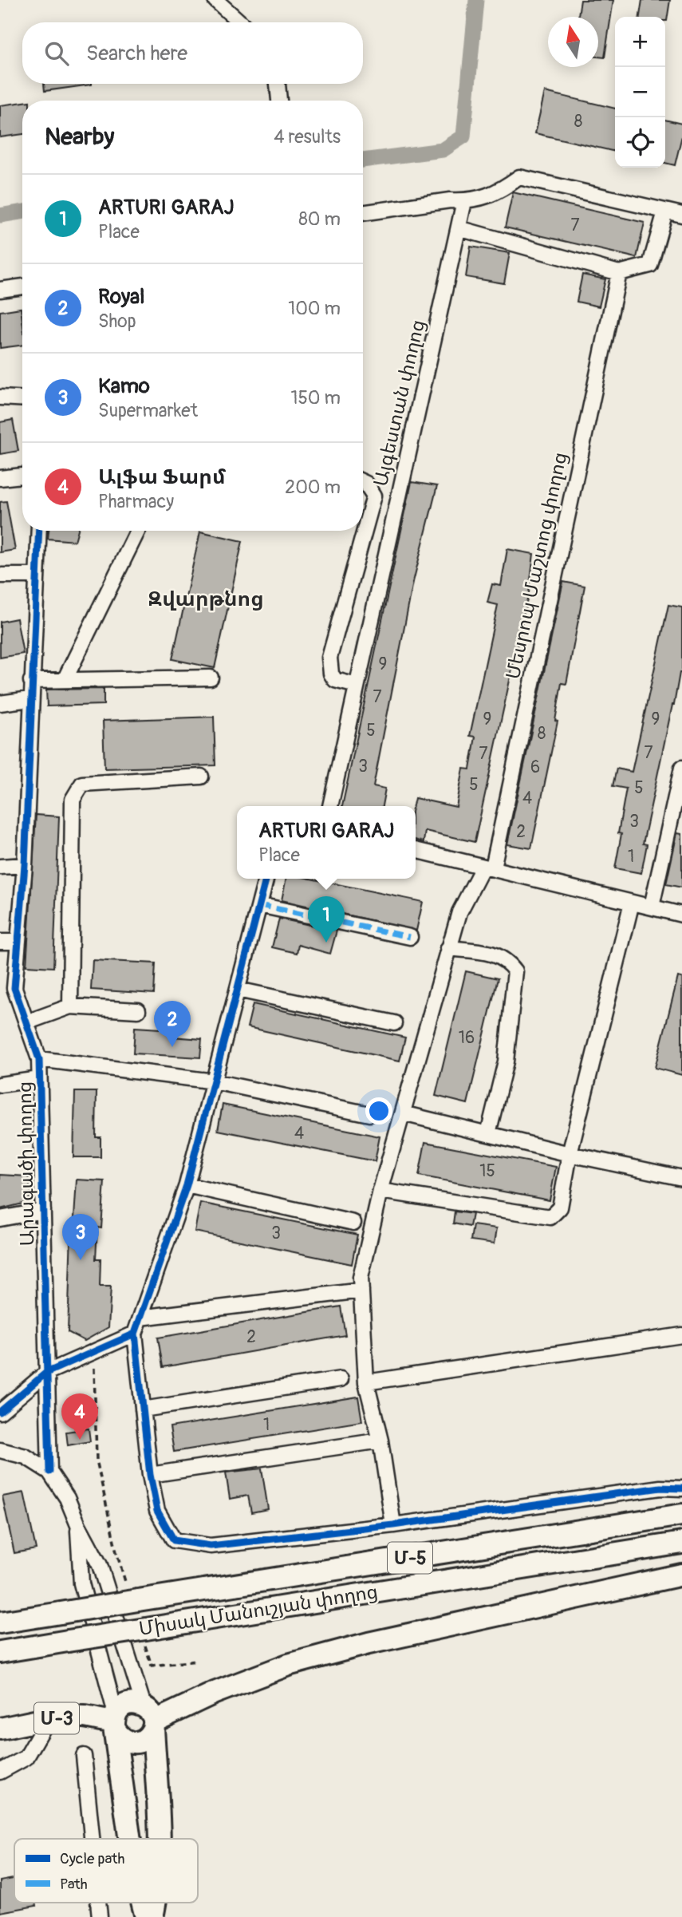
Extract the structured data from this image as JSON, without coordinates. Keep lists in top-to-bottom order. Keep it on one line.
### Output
{"streets":{"highway":["Մ-5","Միսակ Մանուշյան փողոց","Մ-3"],"street":["Այգեստան փողոց","Մեսրոպ Մաշտոց փողոց","Արագածի փողոց"]},"districts":["Զվարթնոց"],"house_numbers":["8","7","9","7","9","9","5","8","7","7","3","6","5","5","4","3","2","1","16","4","15","3","2","1"],"legend":["Cycle path","Path"],"north":"top","page":{"map_buttons":["+","−"],"search":"Search here","heading":["Nearby","4 results"],"list":[{"mark":"1","name":"ARTURI GARAJ","note":"Place","value":"80 m"},{"mark":"2","name":"Royal","note":"Shop","value":"100 m"},{"mark":"3","name":"Kamo","note":"Supermarket","value":"150 m"},{"mark":"4","name":"Ալֆա Ֆարմ","note":"Pharmacy","value":"200 m"}],"popup":["ARTURI GARAJ","Place"],"pins":["1","2","3","4"]}}
